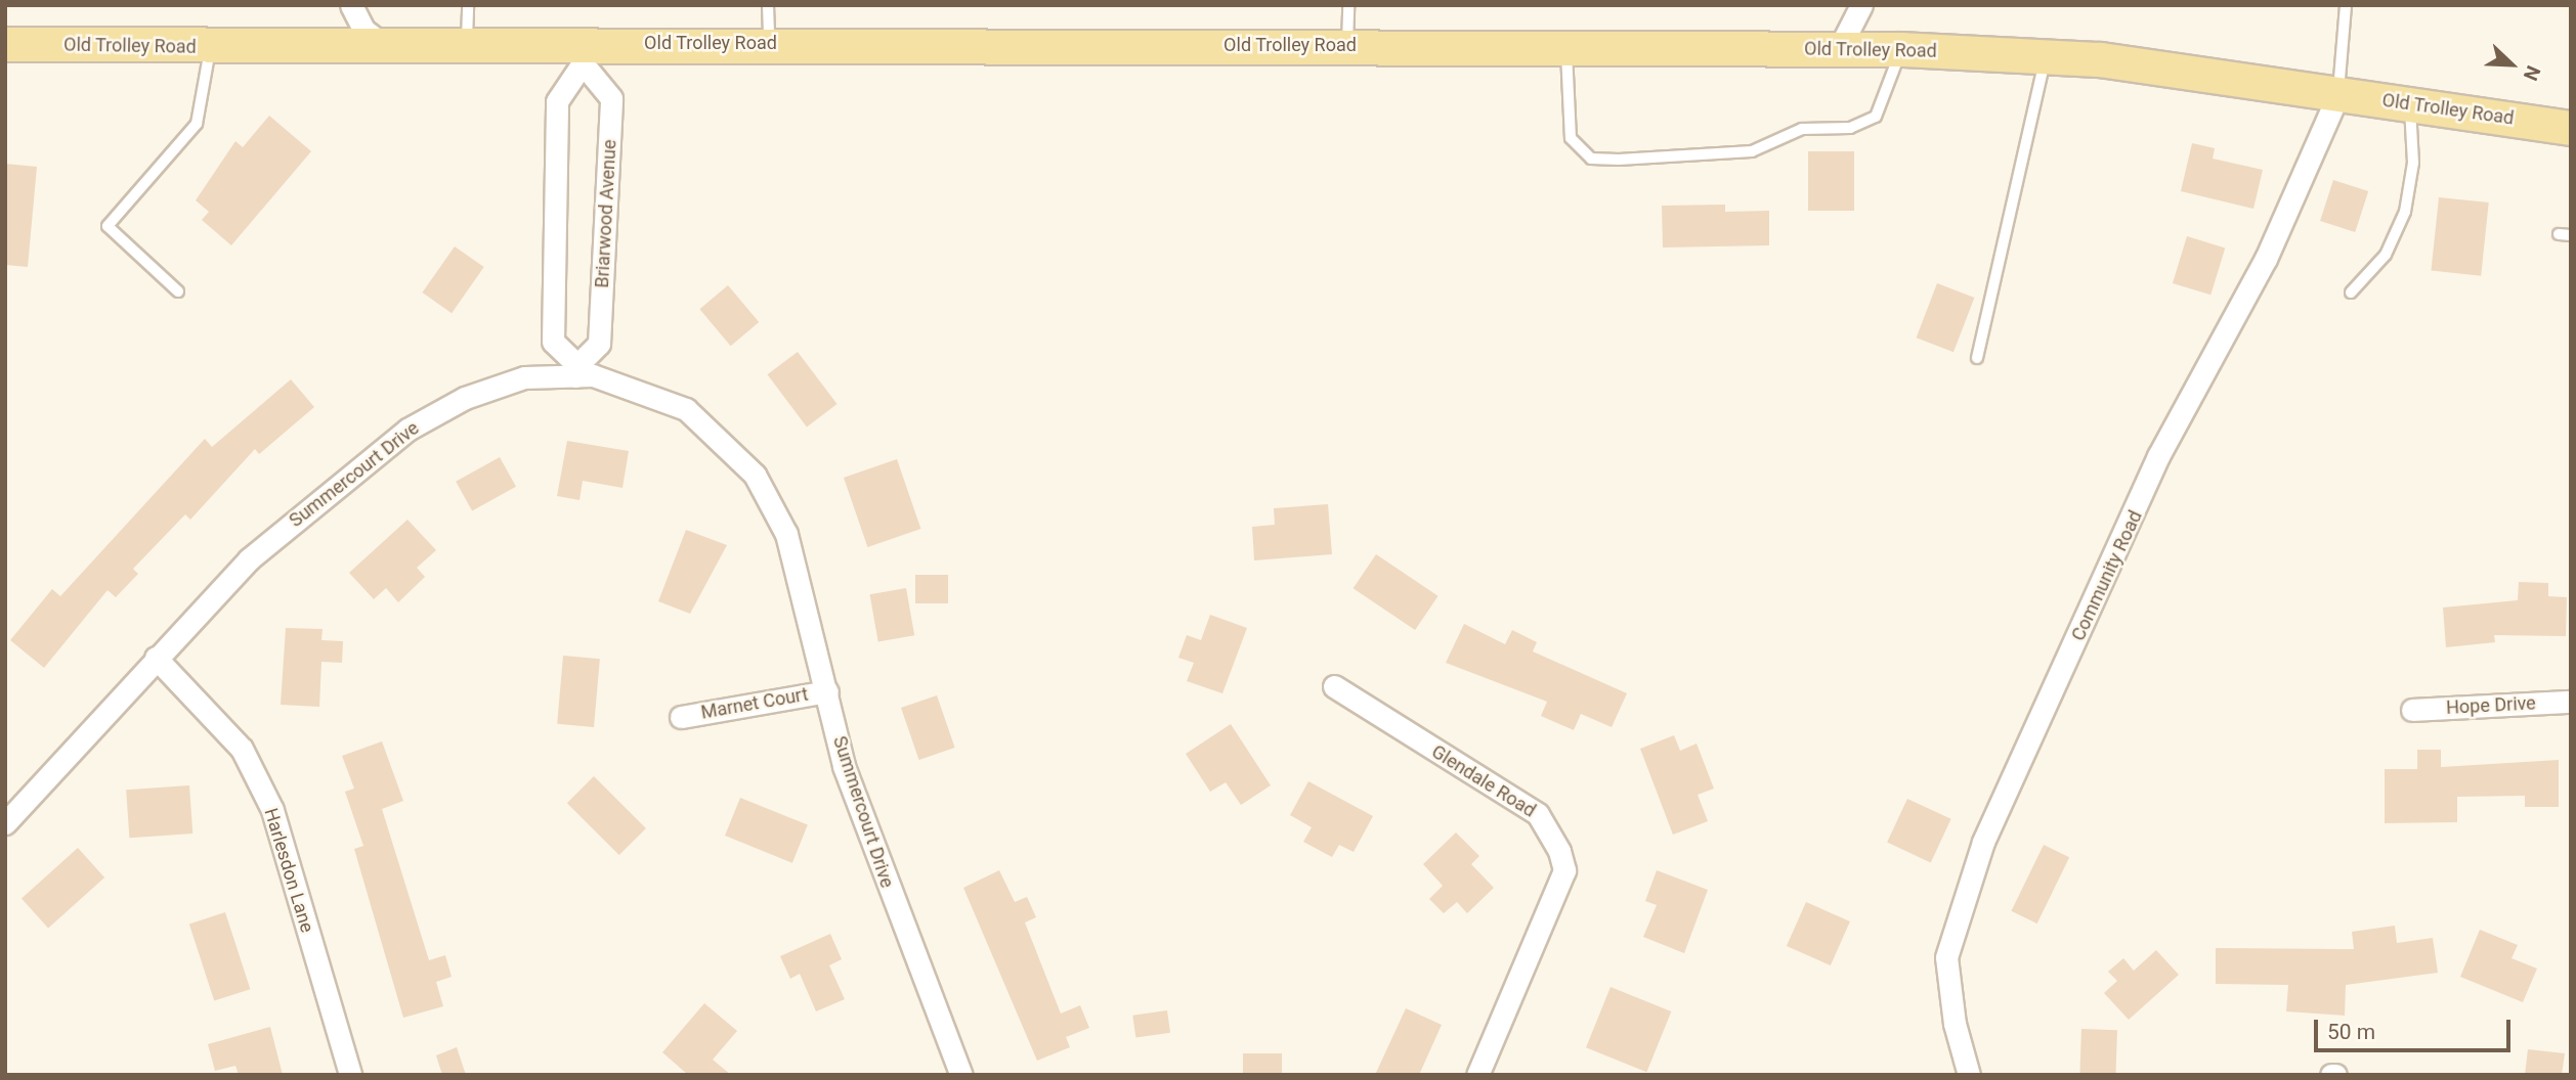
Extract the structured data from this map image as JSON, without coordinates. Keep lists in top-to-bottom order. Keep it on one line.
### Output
{"streets":{"main road":["Old Trolley Road"],"street":["Briarwood Avenue","Summercourt Drive","Community Road","Marnet Court","Hope Drive","Glendale Road","Harlesdon Lane"]},"crossings":[["Old Trolley Road","Briarwood Avenue"],["Old Trolley Road","Community Road"],["Briarwood Avenue","Summercourt Drive"],["Summercourt Drive","Marnet Court"],["Summercourt Drive","Harlesdon Lane"]],"scale_bar":"50 m","north":"bottom right"}
